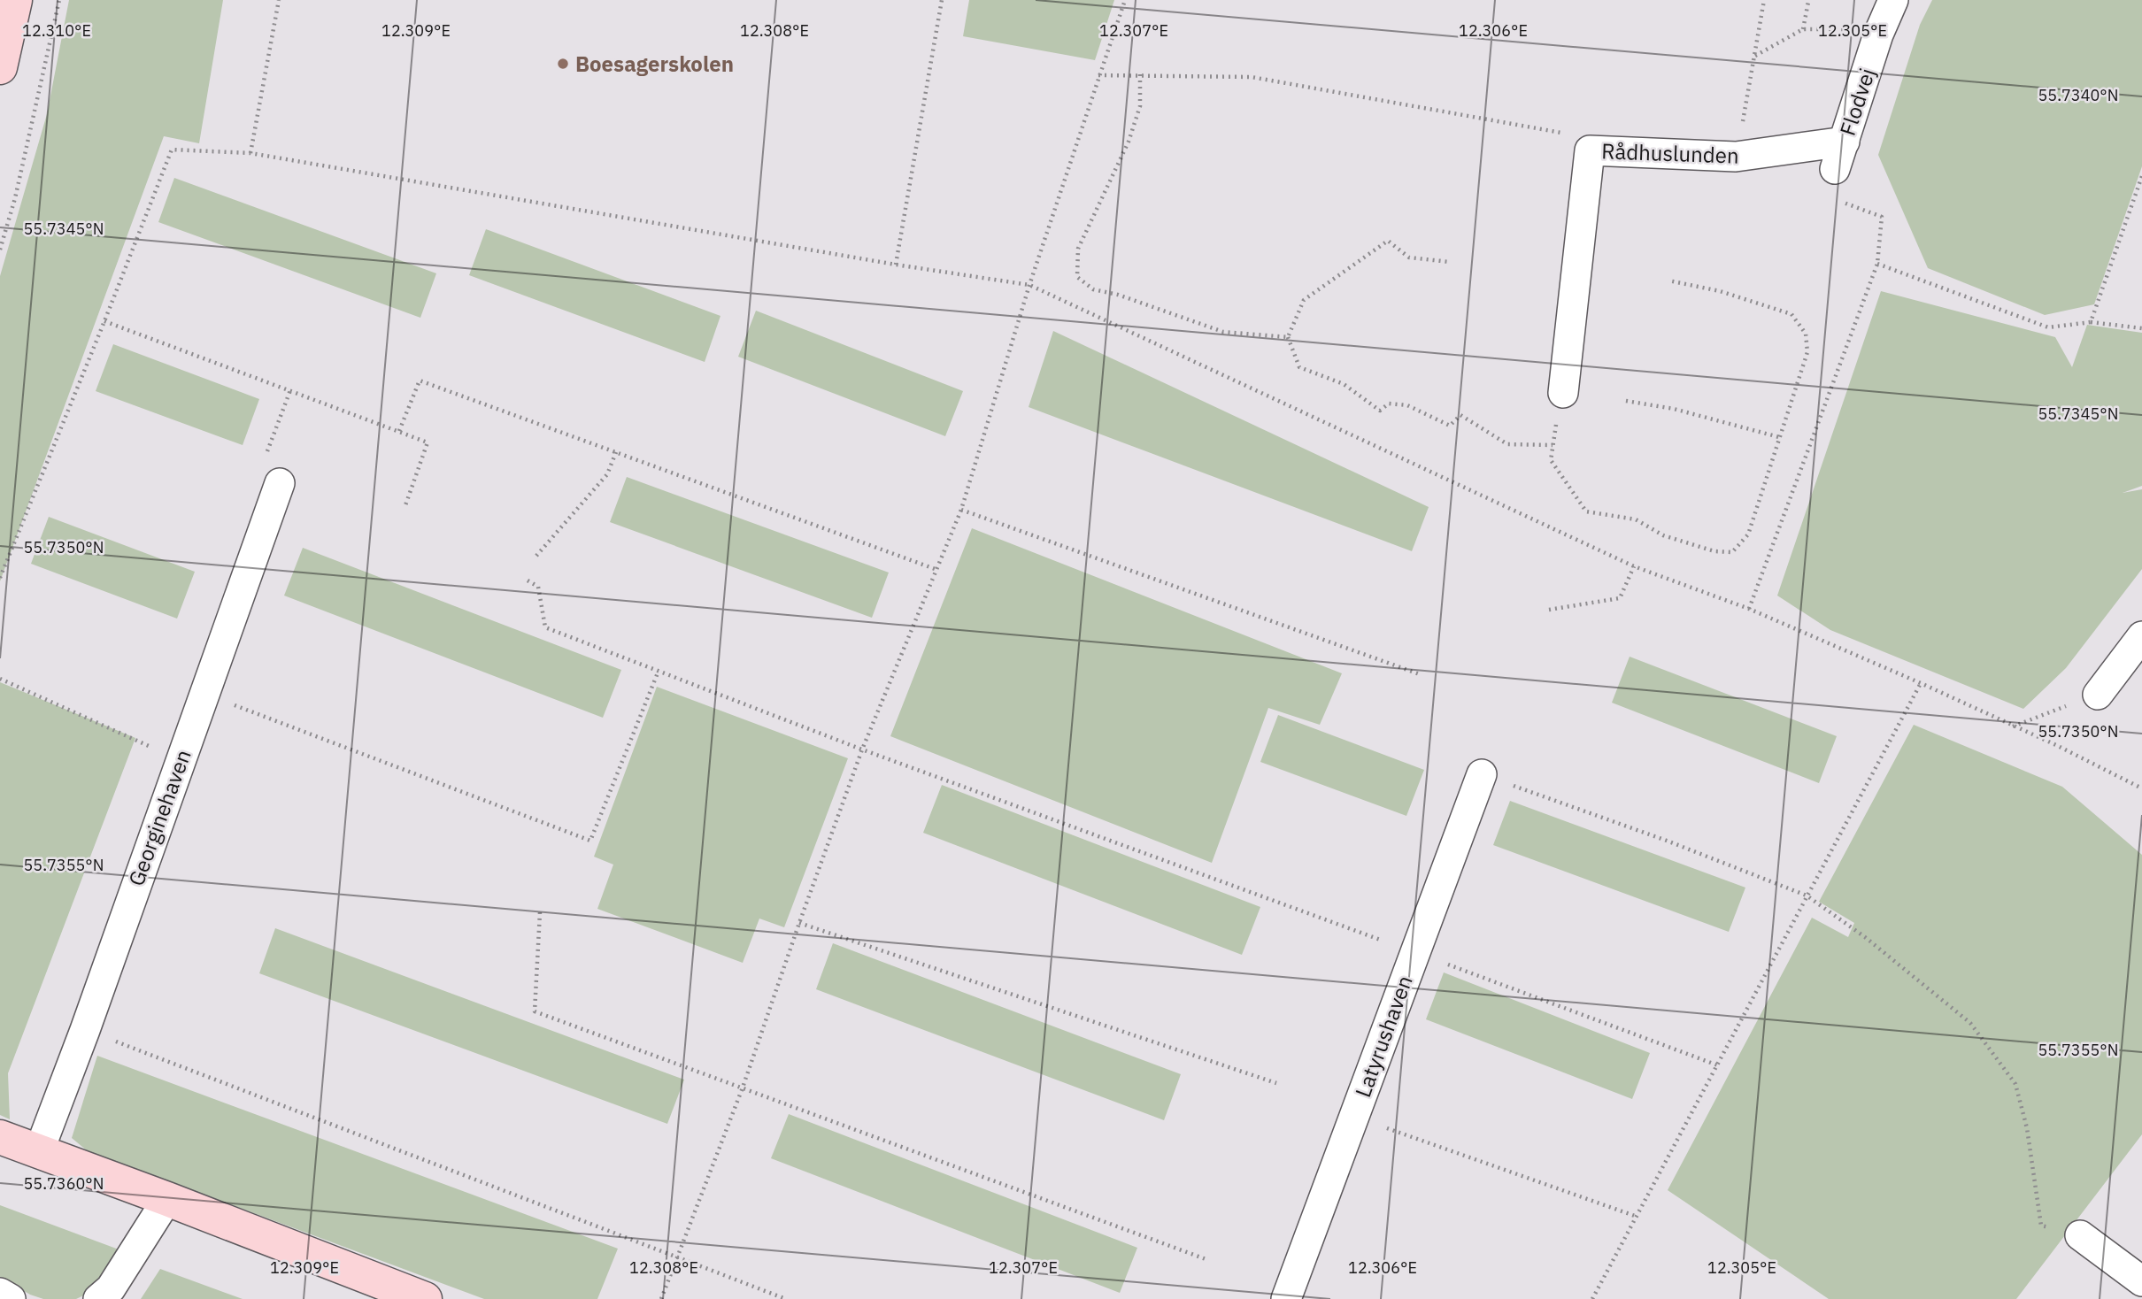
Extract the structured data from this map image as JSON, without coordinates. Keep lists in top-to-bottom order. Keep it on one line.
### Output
{"streets":{"street":["Flodvej","Rådhuslunden","Georginehaven","Latyrushaven"]},"crossings":[["Flodvej","Rådhuslunden"]],"places":["Boesagerskolen"],"coordinates":["12.310°E","12.309°E","12.308°E","12.307°E","12.306°E","12.305°E","55.7340°N","55.7345°N","55.7350°N","55.7355°N","55.7360°N"]}
